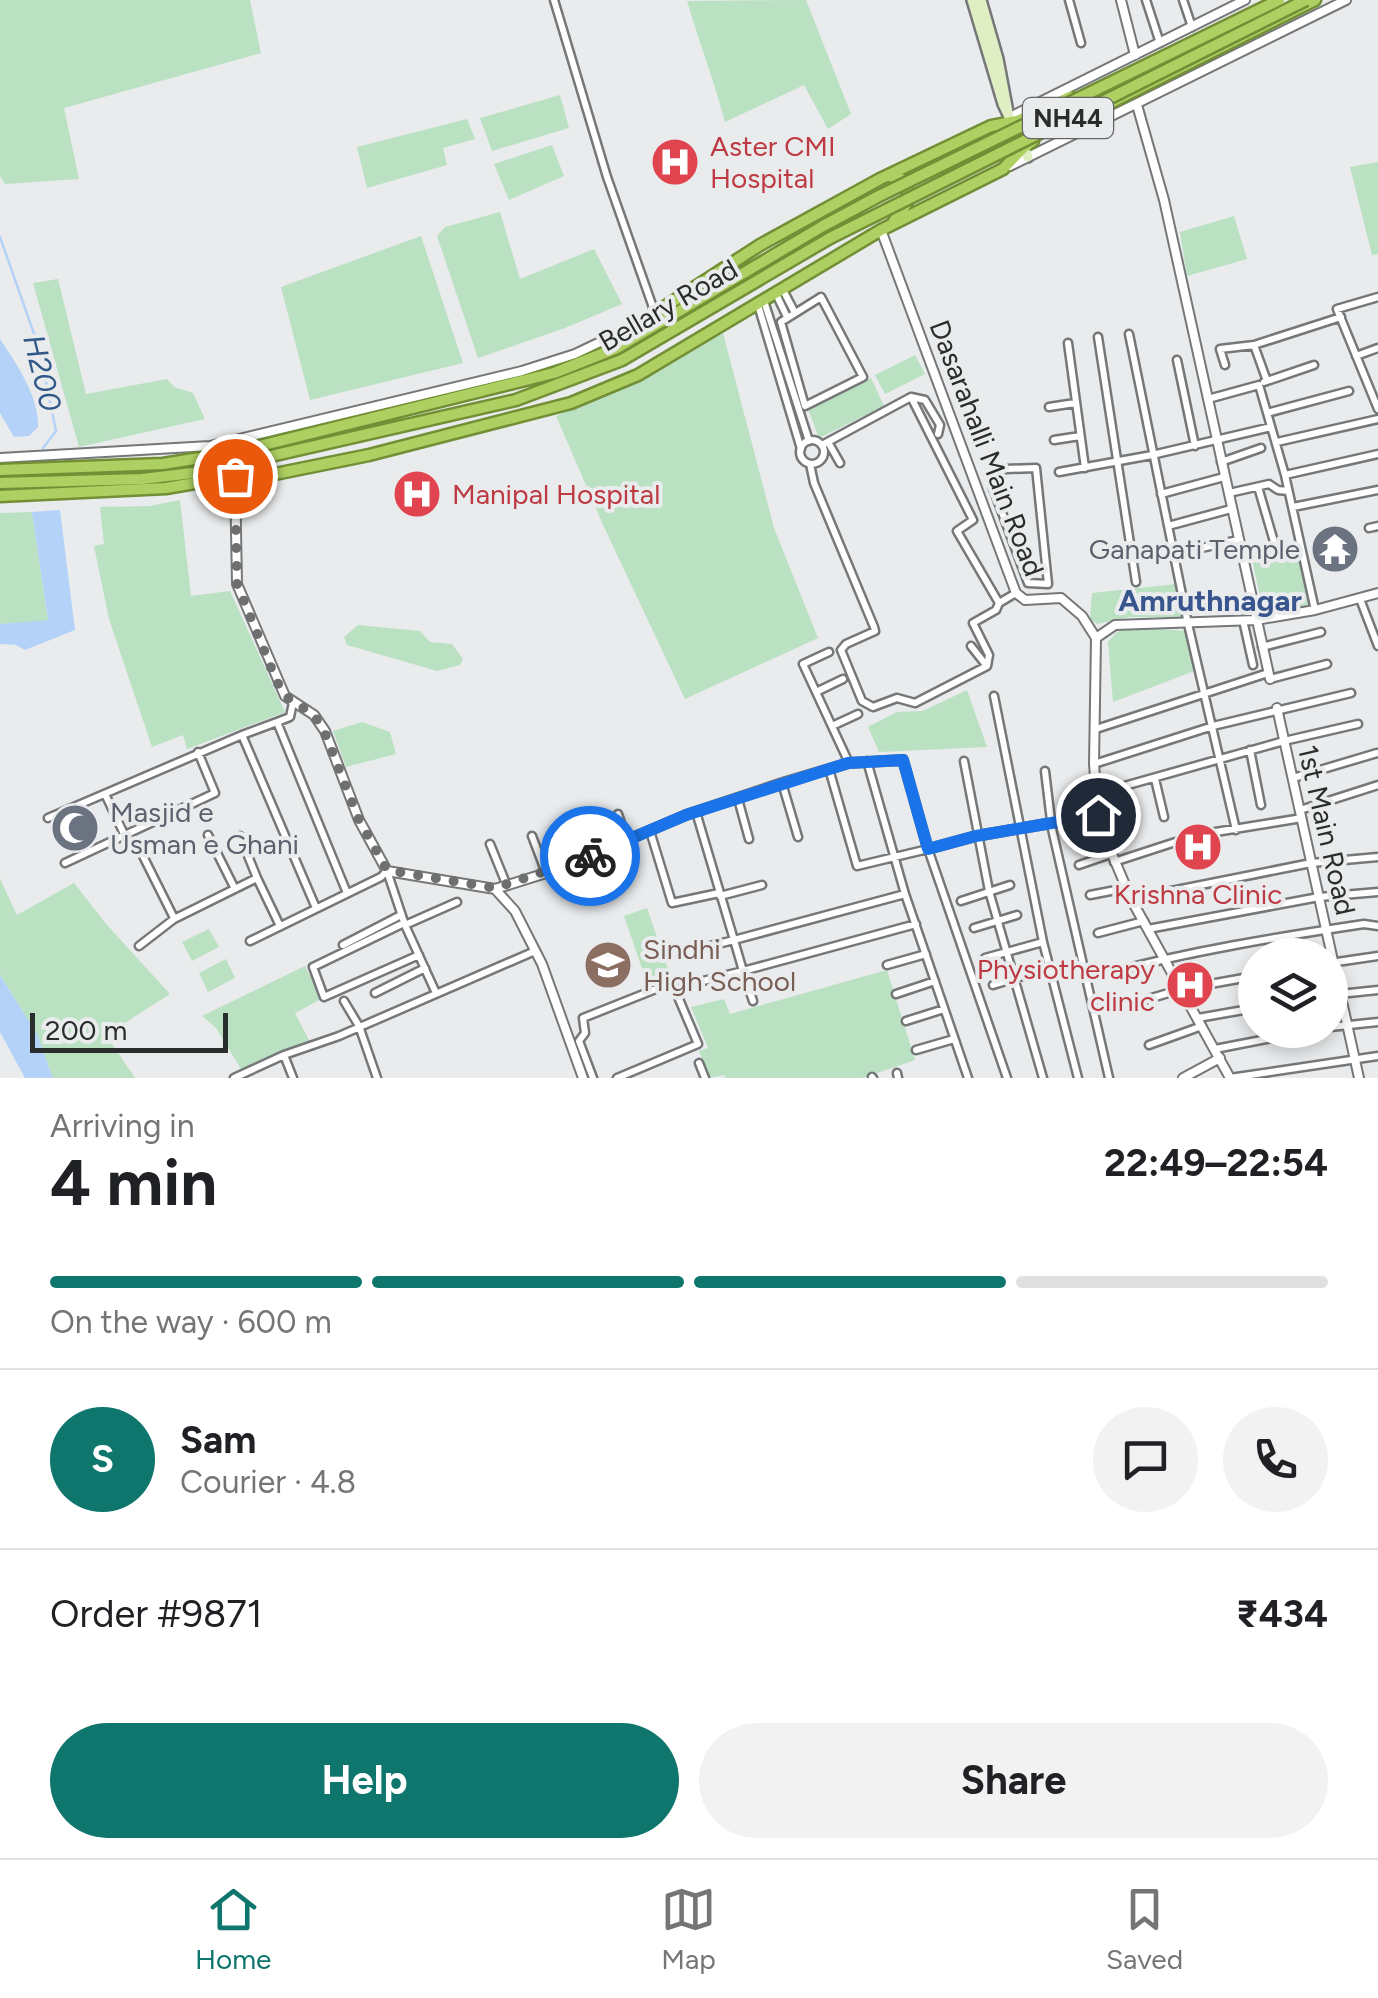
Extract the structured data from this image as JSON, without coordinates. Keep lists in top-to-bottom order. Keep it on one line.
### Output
{"streets":{"highway":["NH44","Bellary Road"],"street":["Dasarahalli Main Road","1st Main Road"]},"crossings":[["Bellary Road","Dasarahalli Main Road"]],"districts":["Amruthnagar"],"water":["H200"],"places":{"hospital":["Aster CMI Hospital","Manipal Hospital","Krishna Clinic","Physiotherapy clinic"],"temple":["Ganapati Temple"],"mosque":["Masjid e Usman e Ghani"],"school or university":["Sindhi High School"]},"scale_bar":"200 m","page":{"scale":"200 m","heading":["4 min","Arriving in","22:49–22:54"],"panel":["Sam","Courier · 4.8","Order #9871","₹434"],"bar":"On the way · 600 m","round":"S","buttons":["Help","Share"],"tabs":["Home","Map","Saved"]}}
